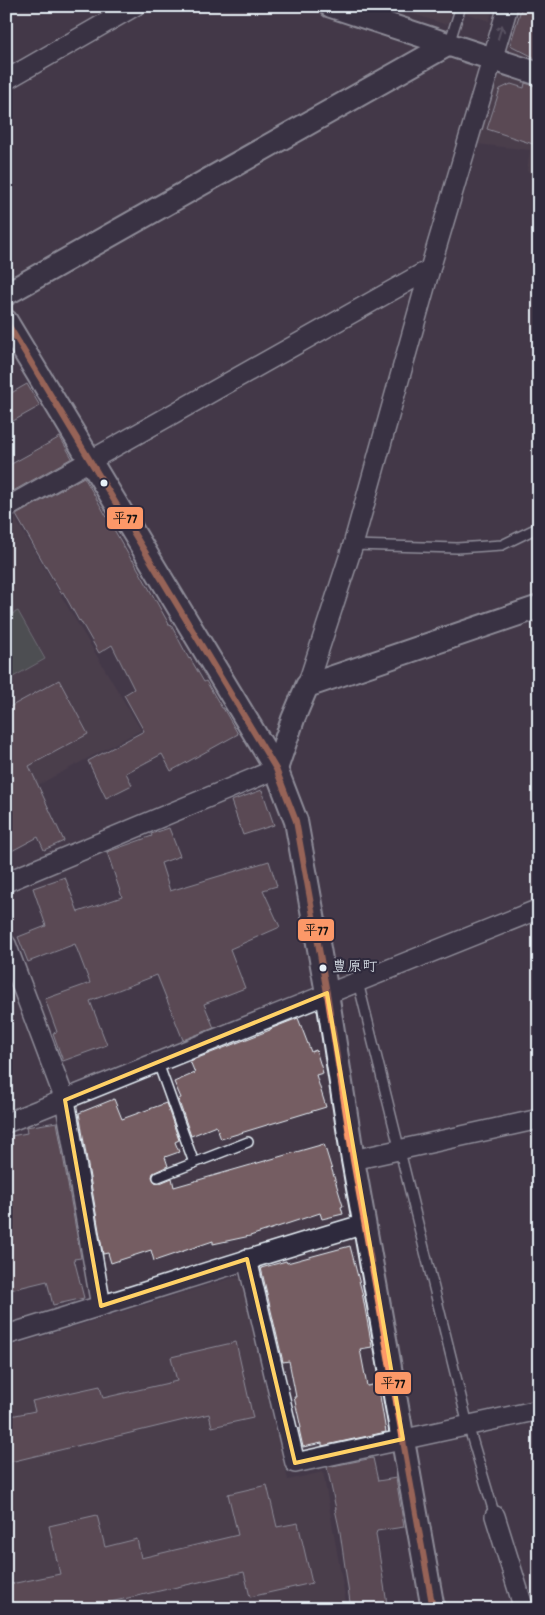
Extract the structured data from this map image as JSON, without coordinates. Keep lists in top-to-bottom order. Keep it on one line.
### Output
{"places":["豊原町"],"lines":["transit line 平77"]}
